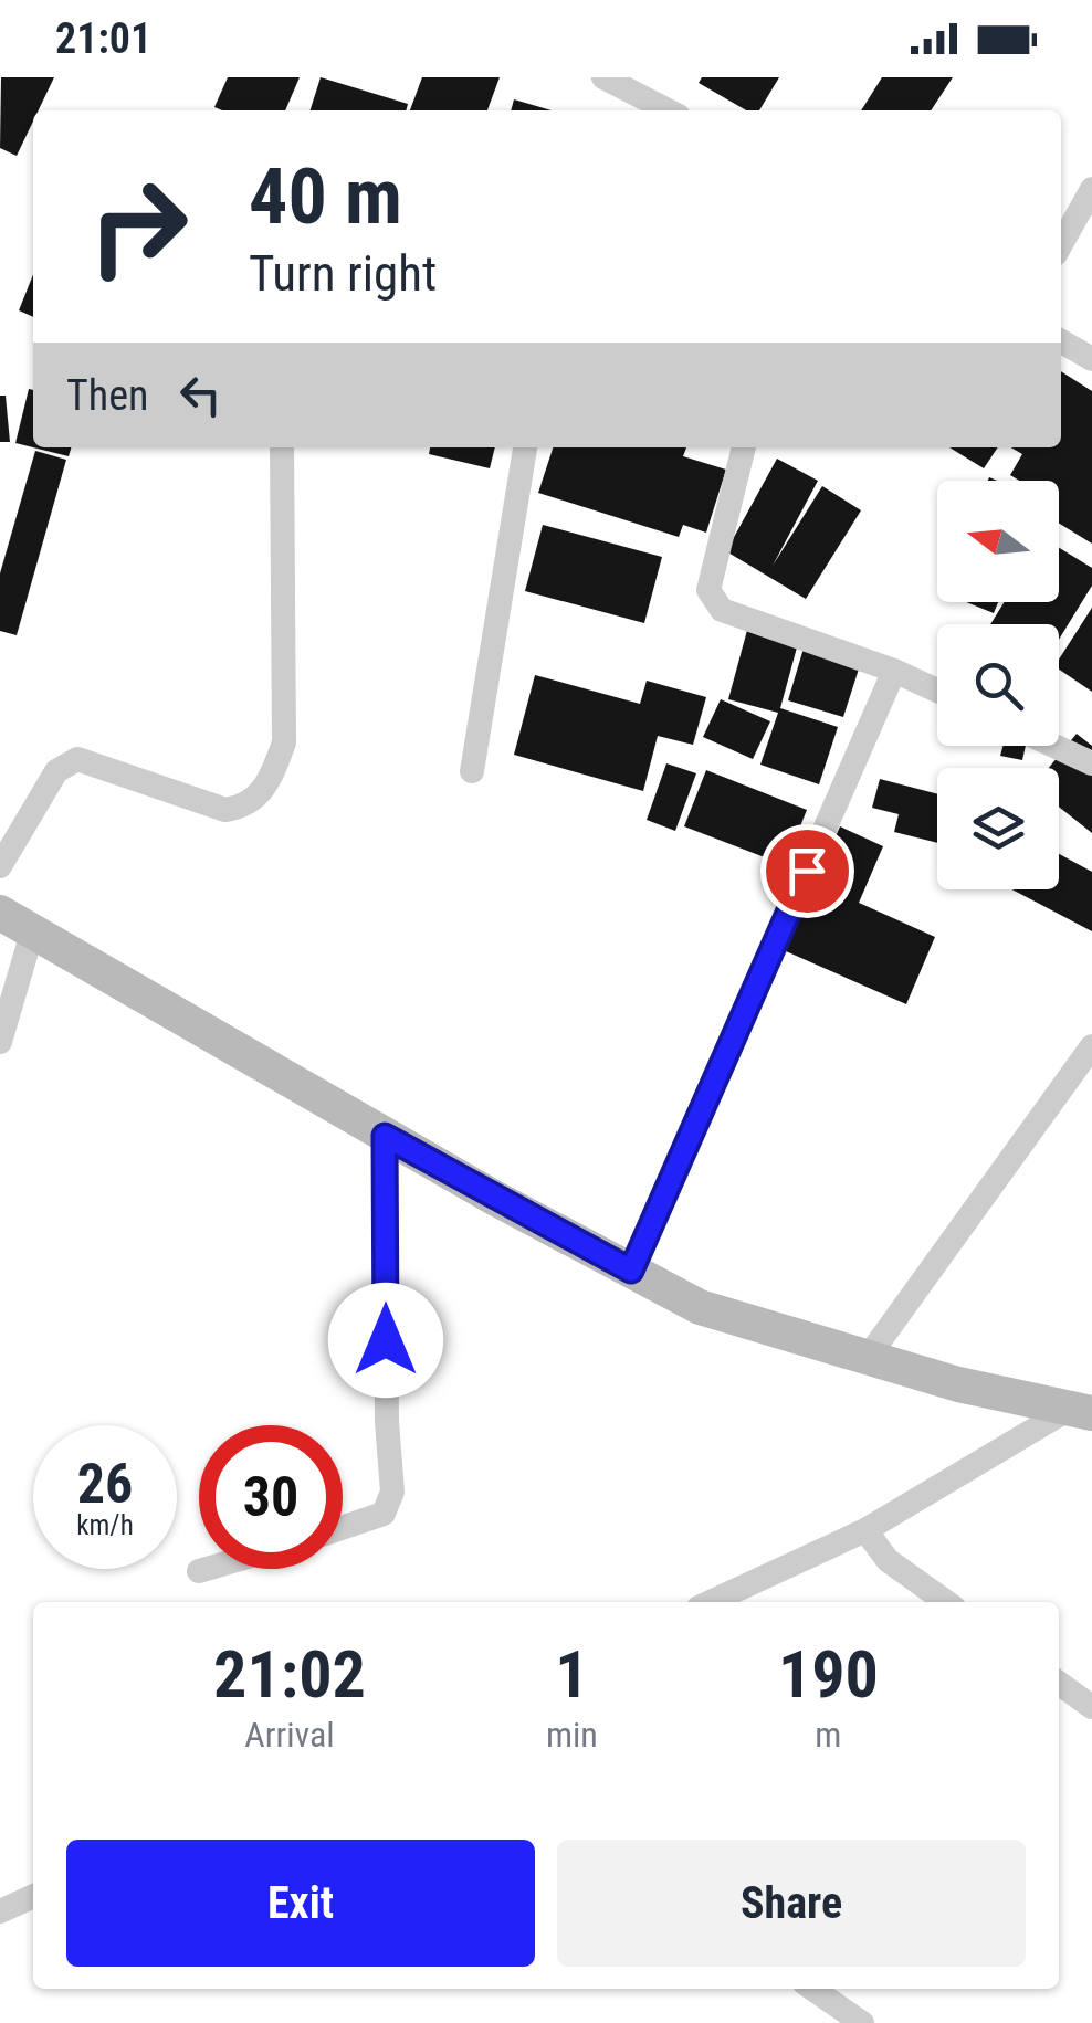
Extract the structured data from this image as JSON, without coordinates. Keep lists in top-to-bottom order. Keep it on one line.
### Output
{"north":"left","page":{"status":"21:01","turn":["40 m","Turn right"],"then":"Then","speed":"26 km/h","limit":"30","eta":["21:02","Arrival","1","min","190","m"],"buttons":["Exit","Share"]}}
